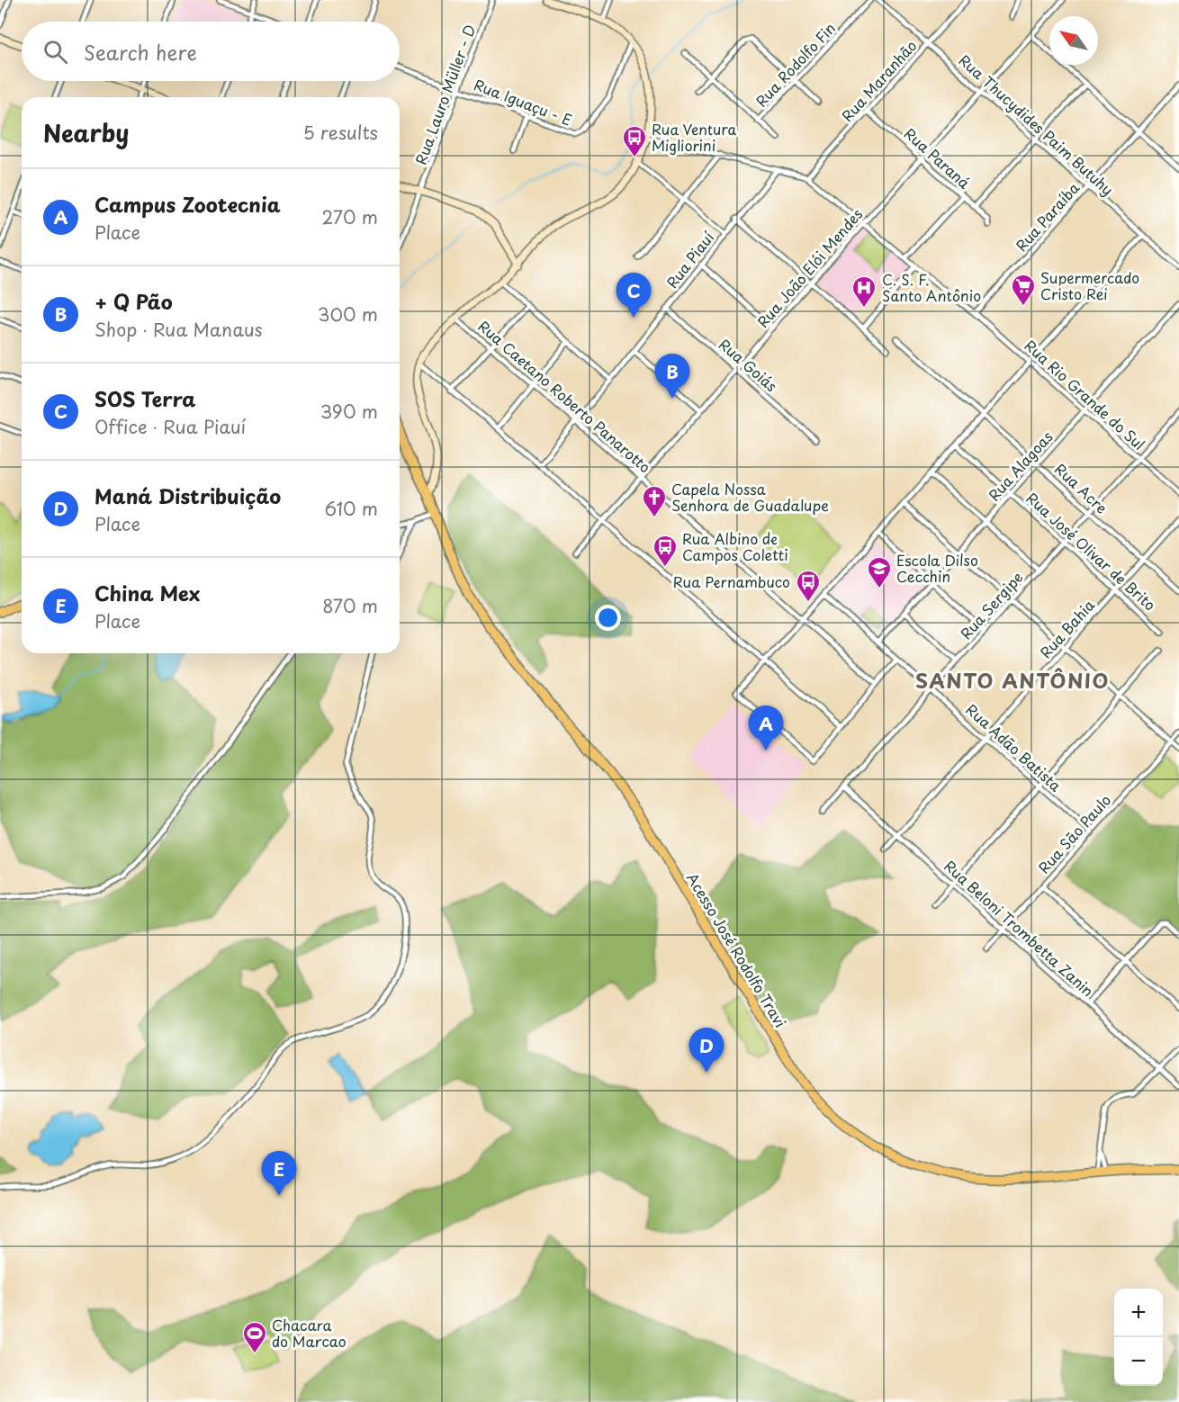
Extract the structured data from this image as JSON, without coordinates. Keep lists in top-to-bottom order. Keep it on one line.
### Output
{"streets":{"highway":["Acesso José Rodolfo Travi"],"street":["Rua Rodolfo Fin","Rua Maranhão","Rua Lauro Müller - D","Rua Iguaçu - E","Rua Thucydides Paim Butuhy","Rua Paraná","Rua Paraíba","Rua Piauí","Rua João Elói Mendes","Rua Goiás","Rua Rio Grande do Sul","Rua Caetano Roberto Panarotto","Rua Alagoas","Rua Acre","Rua José Olivar de Brito","Rua Sergipe","Rua Bahia","Rua Adão Batista","Rua São Paulo","Rua Beloni Trombetta Zanin"]},"crossings":[["Rua Maranhão","Rua Thucydides Paim Butuhy"],["Rua Maranhão","Rua Paraná"],["Rua Maranhão","Rua Rio Grande do Sul"],["Rua Lauro Müller - D","Rua Iguaçu - E"],["Rua Thucydides Paim Butuhy","Rua Paraíba"],["Rua Thucydides Paim Butuhy","Rua João Elói Mendes"],["Rua Paraná","Rua João Elói Mendes"],["Rua Paraíba","Rua Rio Grande do Sul"],["Rua Piauí","Rua Goiás"],["Rua Piauí","Rua Caetano Roberto Panarotto"],["Rua João Elói Mendes","Rua Goiás"],["Rua João Elói Mendes","Rua Rio Grande do Sul"],["Rua João Elói Mendes","Rua Caetano Roberto Panarotto"],["Rua Rio Grande do Sul","Rua Alagoas"],["Rua Rio Grande do Sul","Rua Sergipe"],["Rua Alagoas","Rua Acre"],["Rua Alagoas","Rua José Olivar de Brito"],["Rua Alagoas","Rua Adão Batista"],["Rua Acre","Rua Sergipe"],["Rua Acre","Rua Bahia"],["Rua José Olivar de Brito","Rua Sergipe"],["Rua José Olivar de Brito","Rua Bahia"],["Rua Sergipe","Rua Adão Batista"],["Rua Sergipe","Rua Beloni Trombetta Zanin"],["Rua Bahia","Rua Adão Batista"],["Rua Bahia","Rua Beloni Trombetta Zanin"],["Rua Adão Batista","Rua São Paulo"],["Rua São Paulo","Rua Beloni Trombetta Zanin"]],"districts":["SANTO ANTÔNIO"],"places":{"bus stop":["Rua Ventura Migliorini","Rua Albino de Campos Coletti","Rua Pernambuco"],"supermarket":["Supermercado Cristo Rei"],"hospital":["C. S. F. Santo Antônio"],"church":["Capela Nossa Senhora de Guadalupe"],"school or university":["Escola Dilso Cecchin"],"sports":["Chacara do Marcao"]},"north":"top left","page":{"search":"Search here","heading":["Nearby","5 results"],"list":[{"mark":"A","name":"Campus Zootecnia","note":"Place","value":"270 m"},{"mark":"B","name":"+ Q Pão","note":"Shop · Rua Manaus","value":"300 m"},{"mark":"C","name":"SOS Terra","note":"Office · Rua Piauí","value":"390 m"},{"mark":"D","name":"Maná Distribuição","note":"Place","value":"610 m"},{"mark":"E","name":"China Mex","note":"Place","value":"870 m"}],"pins":["C","B","A","D","E"],"map_buttons":["+","−"]}}
